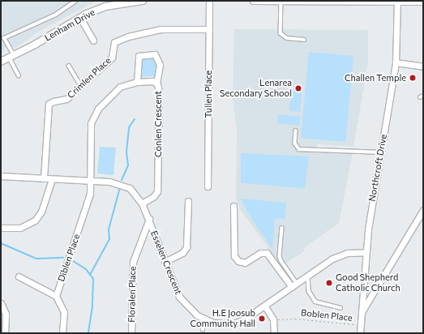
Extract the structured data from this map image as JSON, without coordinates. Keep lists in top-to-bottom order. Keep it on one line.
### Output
{"streets":{"street":["Lenham Drive","Crimlen Place","Tullen Place","Conlen Crescent","Northcroft Drive","Diblen Place","Esselen Crescent","Floralen Place"],"path":["Boblen Place"]},"crossings":[["Crimlen Place","Tullen Place"],["Crimlen Place","Esselen Crescent"],["Conlen Crescent","Diblen Place"],["Conlen Crescent","Esselen Crescent"],["Northcroft Drive","Esselen Crescent"],["Northcroft Drive","Boblen Place"],["Diblen Place","Esselen Crescent"],["Esselen Crescent","Floralen Place"]],"places":["Challen Temple","Lenarea Secondary School","Good Shepherd Catholic Church","H.E Joosub Community Hall"]}
